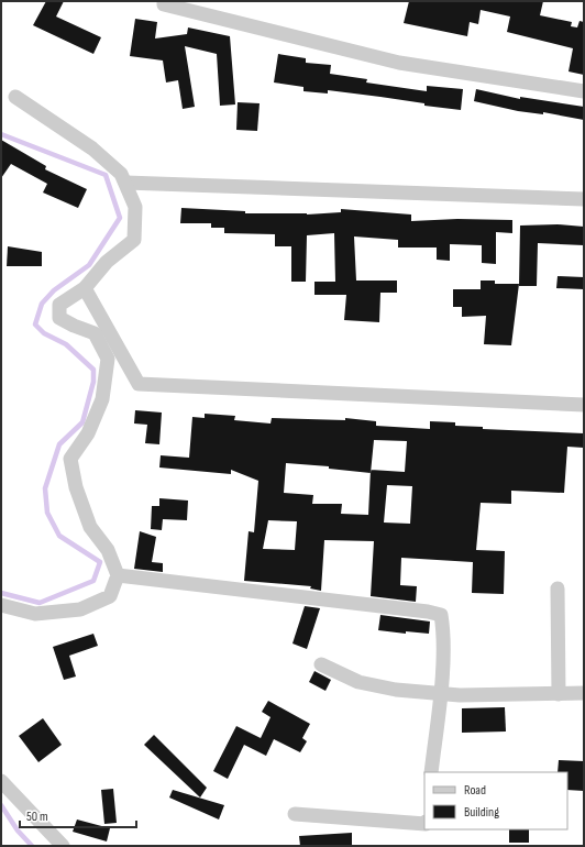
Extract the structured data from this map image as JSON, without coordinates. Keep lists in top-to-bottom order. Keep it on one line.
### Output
{"legend":["Road","Building"],"scale_bar":"50 m"}
